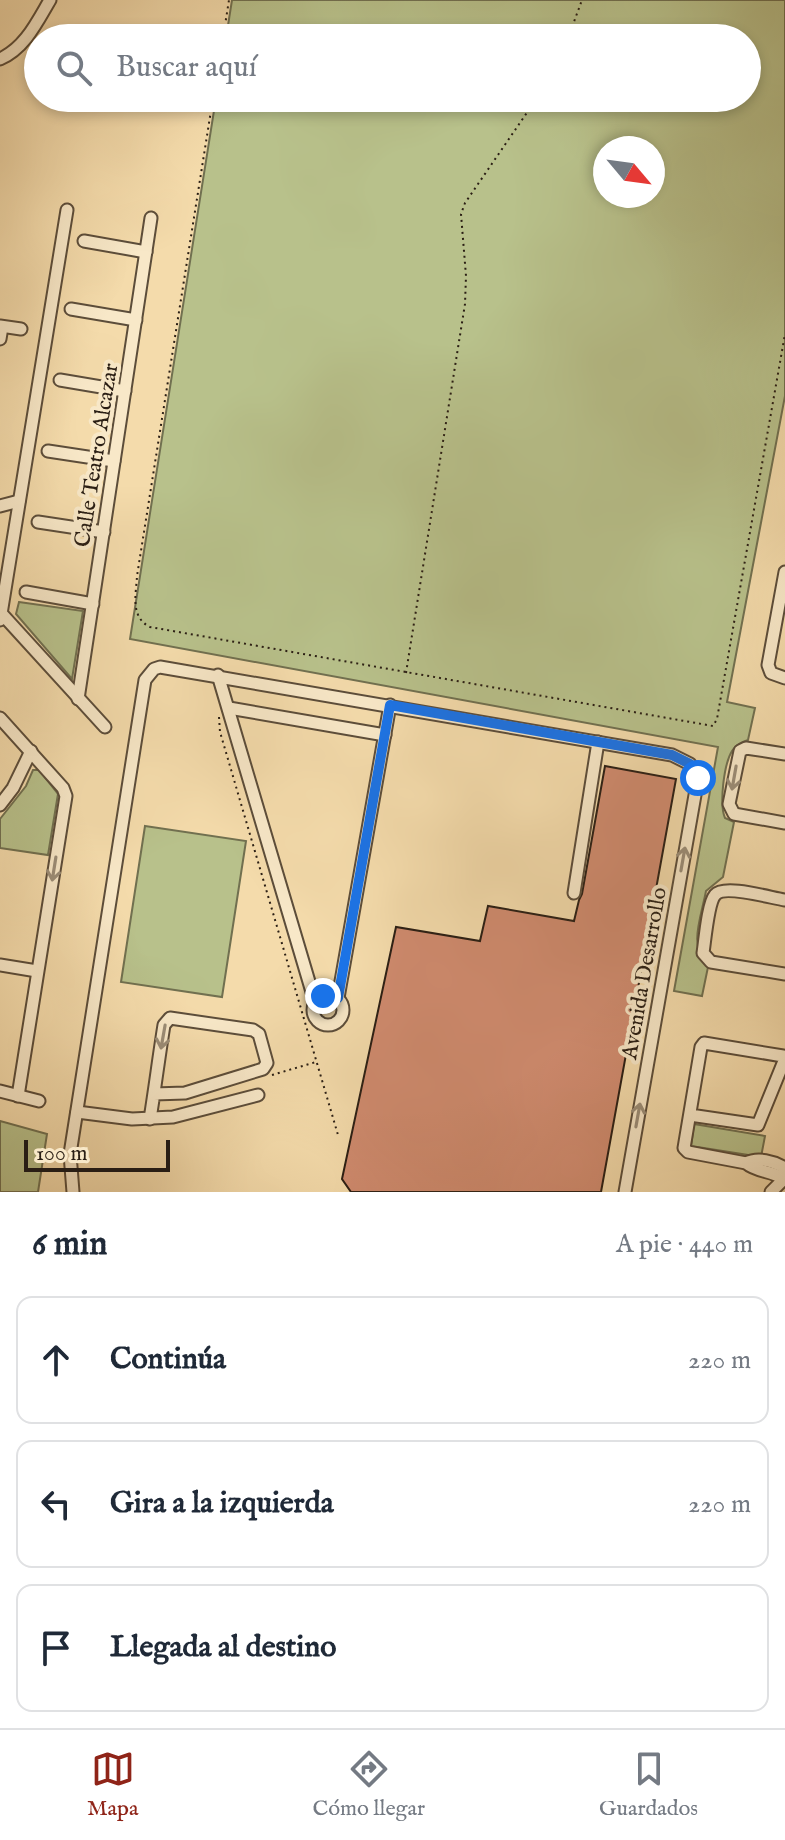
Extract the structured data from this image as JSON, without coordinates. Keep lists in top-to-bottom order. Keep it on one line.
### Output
{"streets":{"street":["Calle Teatro Alcazar","Avenida Desarrollo"]},"one_way":["Avenida Desarrollo"],"scale_bar":"100 m","north":"bottom right","page":{"search":"Buscar aquí","scale":"100 m","heading":["6 min","A pie · 440 m"],"list":[["Continúa","220 m"],["Gira a la izquierda","220 m"],"Llegada al destino"],"nav":["Mapa","Cómo llegar","Guardados"]}}
